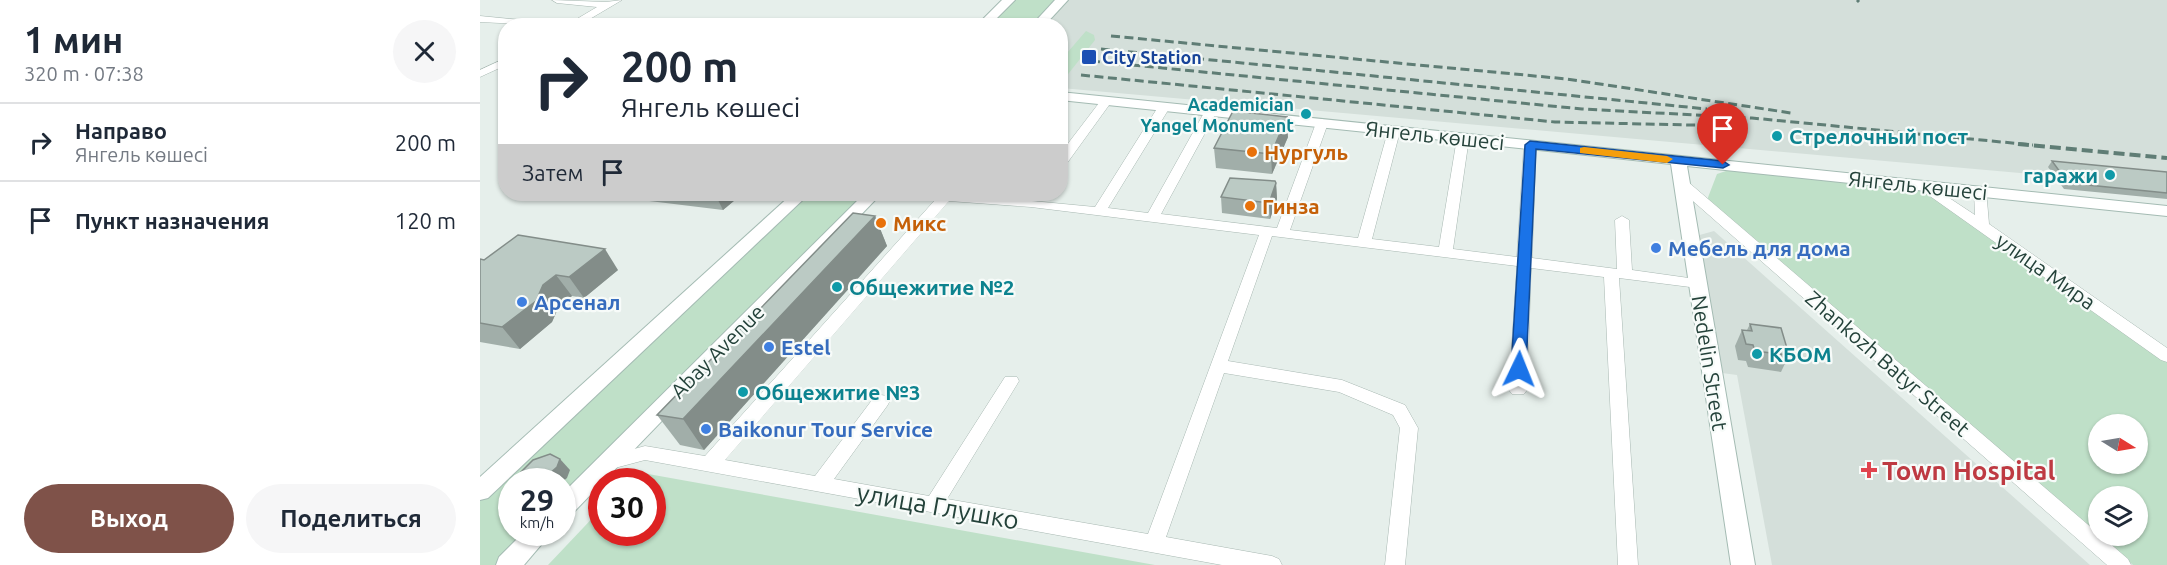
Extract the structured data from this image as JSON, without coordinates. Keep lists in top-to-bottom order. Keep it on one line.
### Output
{"streets":{"street":["Янгель көшесі","улица Мира","Abay Avenue","Nedelin Street","Zhankozh Batyr Street","улица Глушко"]},"crossings":[["Янгель көшесі","улица Мира"],["Янгель көшесі","Nedelin Street"],["Abay Avenue","улица Глушко"],["Nedelin Street","Zhankozh Batyr Street"]],"places":{"transit":["City Station"],"other":["Academician Yangel Monument","Стрелочный пост","Нургуль","гаражи","Гинза","Микс","Мебель для дома","Общежитие №2","Арсенал","Estel","КБОМ","Общежитие №3","Baikonur Tour Service"],"health":["Town Hospital"]},"north":"right","page":{"heading":["1 мин","320 m · 07:38"],"turn":["200 m","Янгель көшесі"],"list":[{"name":"Направо","note":"Янгель көшесі","value":"200 m"},{"name":"Пункт назначения","value":"120 m"}],"then":"Затем","speed":"29 km/h","limit":"30","buttons":["Выход","Поделиться"]}}
